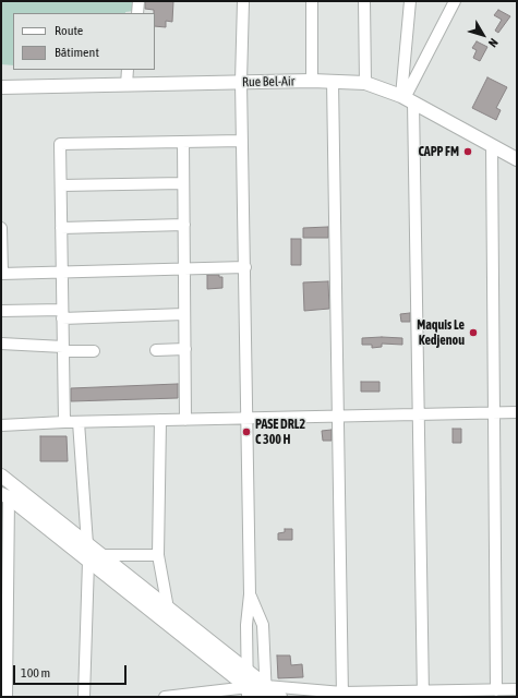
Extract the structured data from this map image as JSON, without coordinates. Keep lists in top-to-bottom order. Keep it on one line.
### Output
{"streets":{"main road":["Rue Bel-Air"]},"places":["CAPP FM","Maquis Le Kedjenou","PASE DRL2 C 300 H"],"legend":["Route","Bâtiment"],"scale_bar":"100 m","north":"bottom right"}
